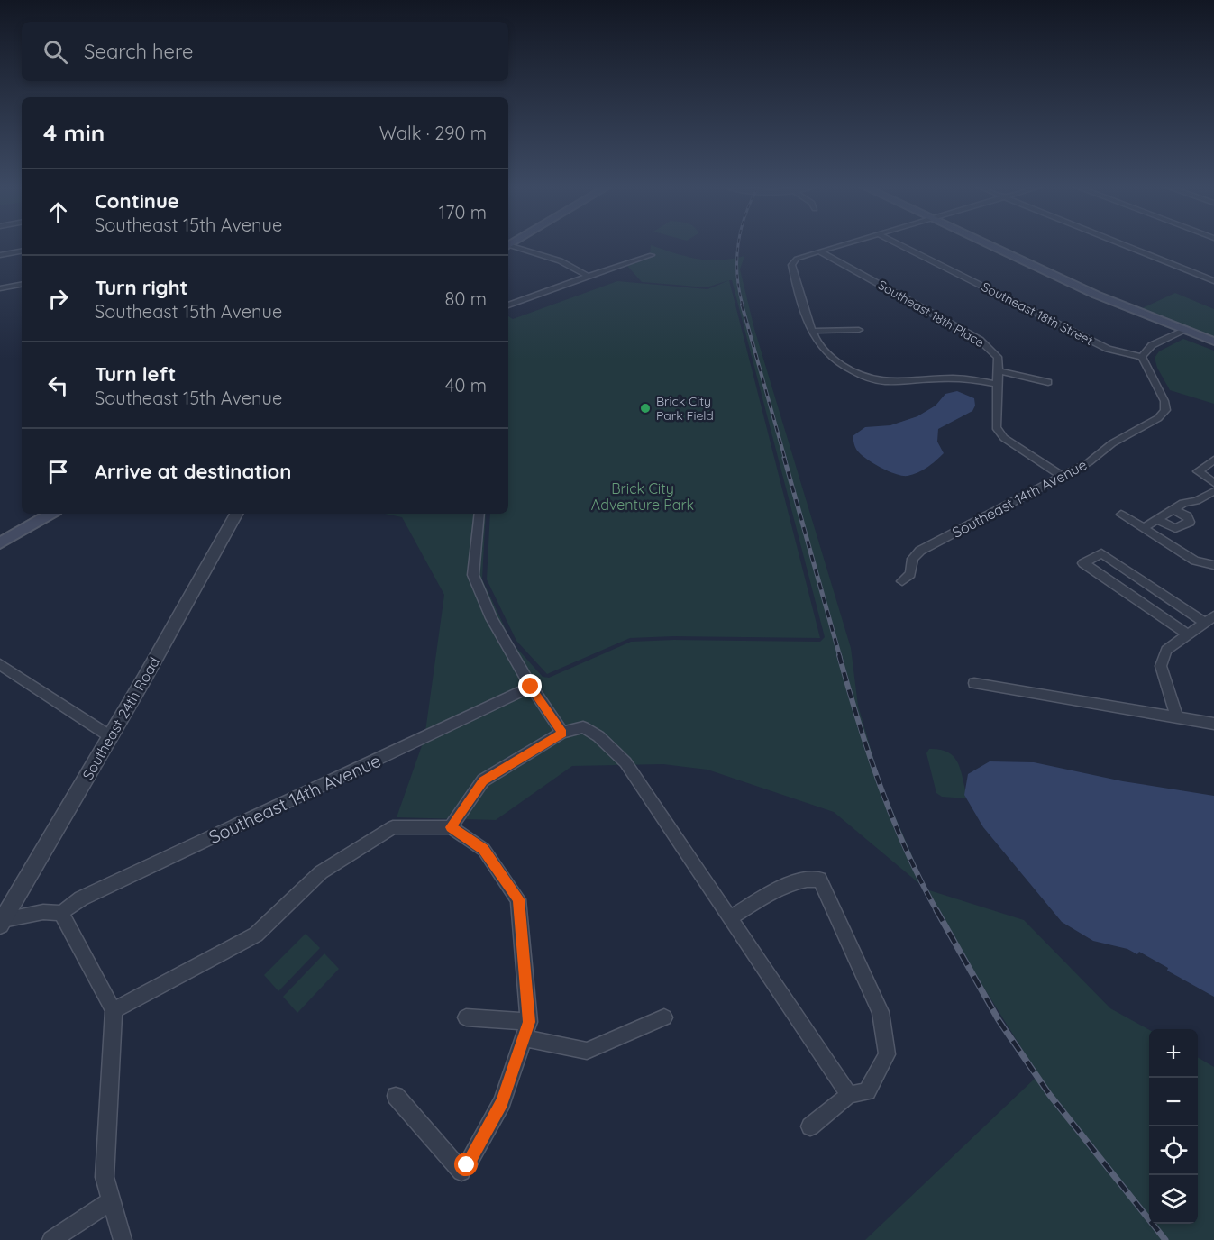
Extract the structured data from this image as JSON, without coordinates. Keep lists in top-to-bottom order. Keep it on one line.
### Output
{"streets":{"street":["Southeast 18th Place","Southeast 18th Street","Southeast 14th Avenue","Southeast 24th Road"]},"crossings":[["Southeast 18th Street","Southeast 14th Avenue"]],"parks":["Brick City Adventure Park"],"places":["Brick City Park Field"],"page":{"search":"Search here","heading":["4 min","Walk · 290 m"],"list":[["Continue","Southeast 15th Avenue","170 m"],["Turn right","Southeast 15th Avenue","80 m"],["Turn left","Southeast 15th Avenue","40 m"],"Arrive at destination"],"map_buttons":["+","−"]}}
